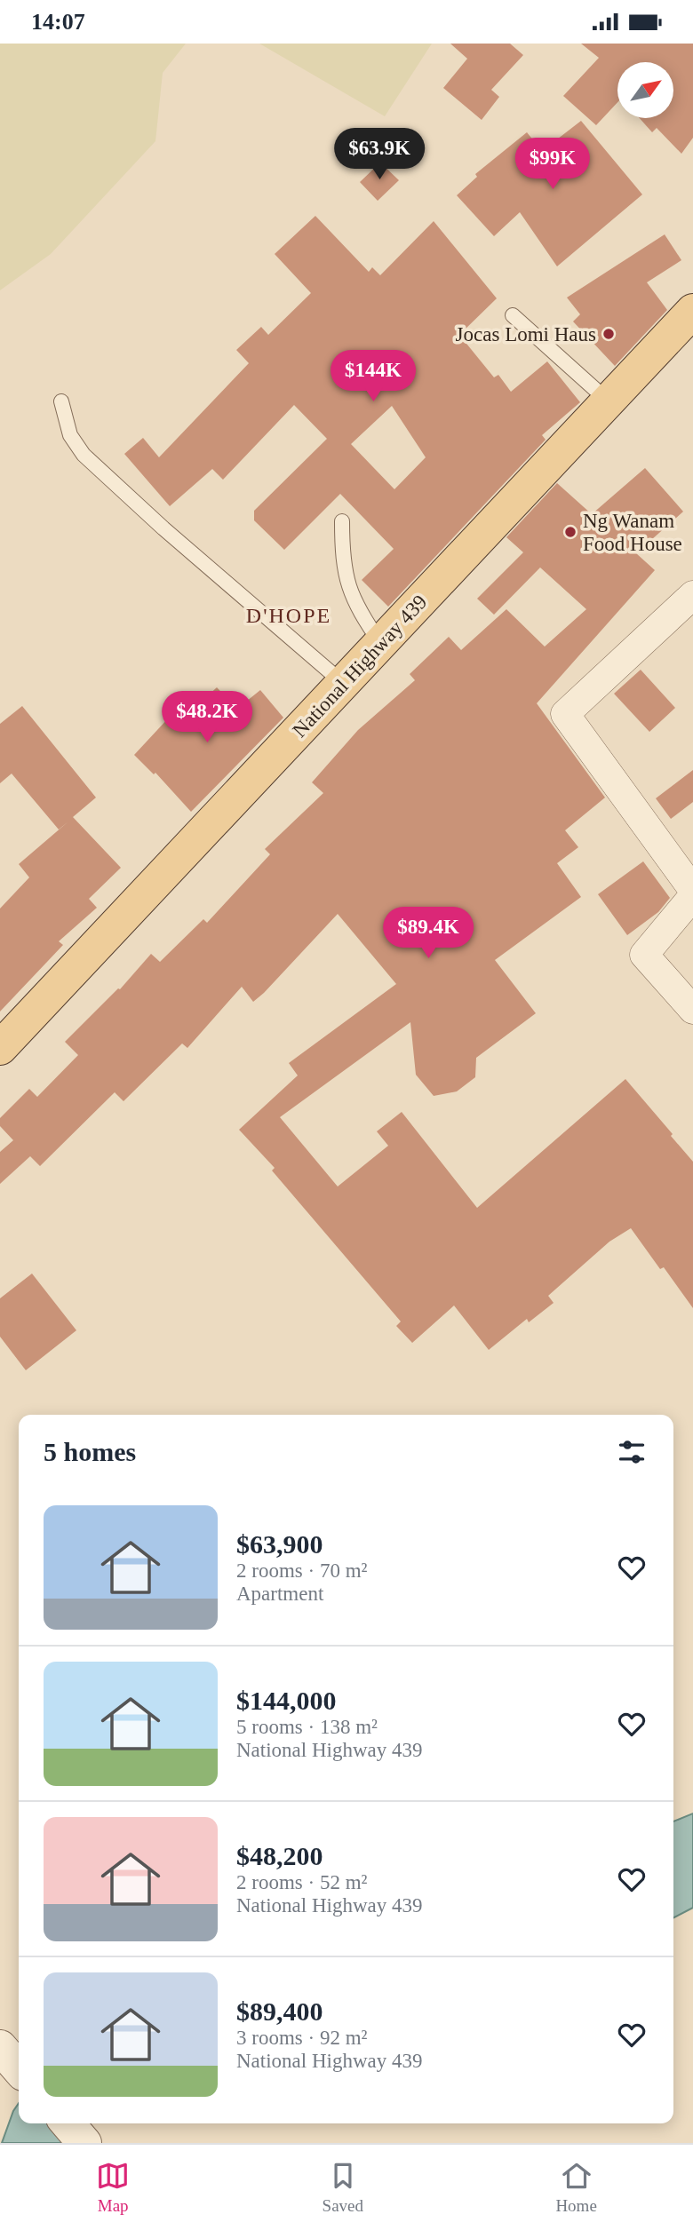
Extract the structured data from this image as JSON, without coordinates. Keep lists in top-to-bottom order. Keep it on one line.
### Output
{"streets":{"main road":["National Highway 439"]},"districts":["D'HOPE"],"places":["Jocas Lomi Haus","Ng Wanam Food House"],"north":"top right","page":{"status":"14:07","price":["$63.9K","$99K","$144K","$48.2K","$89.4K"],"heading":"5 homes","list":[{"name":"$63,900","note":"2 rooms · 70 m² · Apartment"},{"name":"$144,000","note":"5 rooms · 138 m² · National Highway 439"},{"name":"$48,200","note":"2 rooms · 52 m² · National Highway 439"},{"name":"$89,400","note":"3 rooms · 92 m² · National Highway 439"}],"tabs":["Map","Saved","Home"]}}
